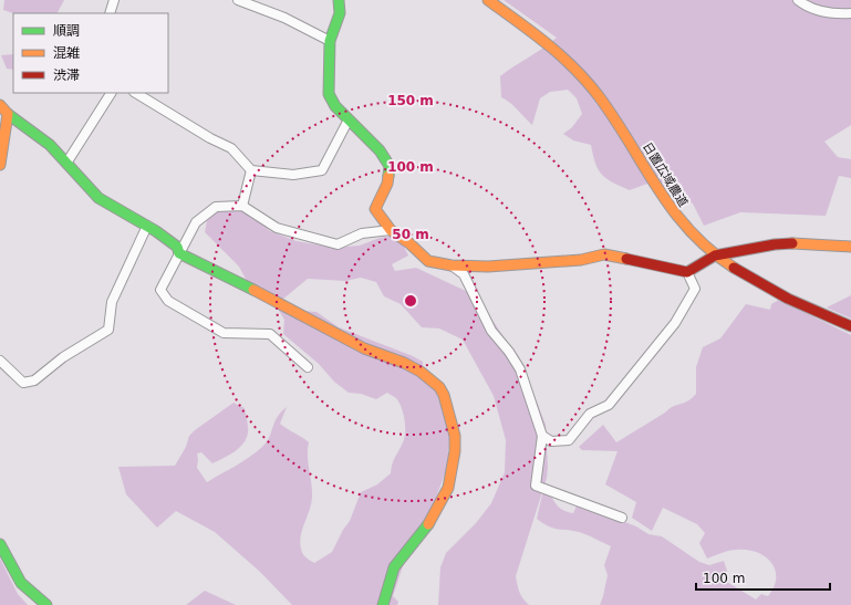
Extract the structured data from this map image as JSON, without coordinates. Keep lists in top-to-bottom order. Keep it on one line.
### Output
{"streets":{"street":["日置広域農道"]},"legend":["順調","混雑","渋滞"],"scale_bar":"100 m","rings":["150 m","100 m","50 m"]}
